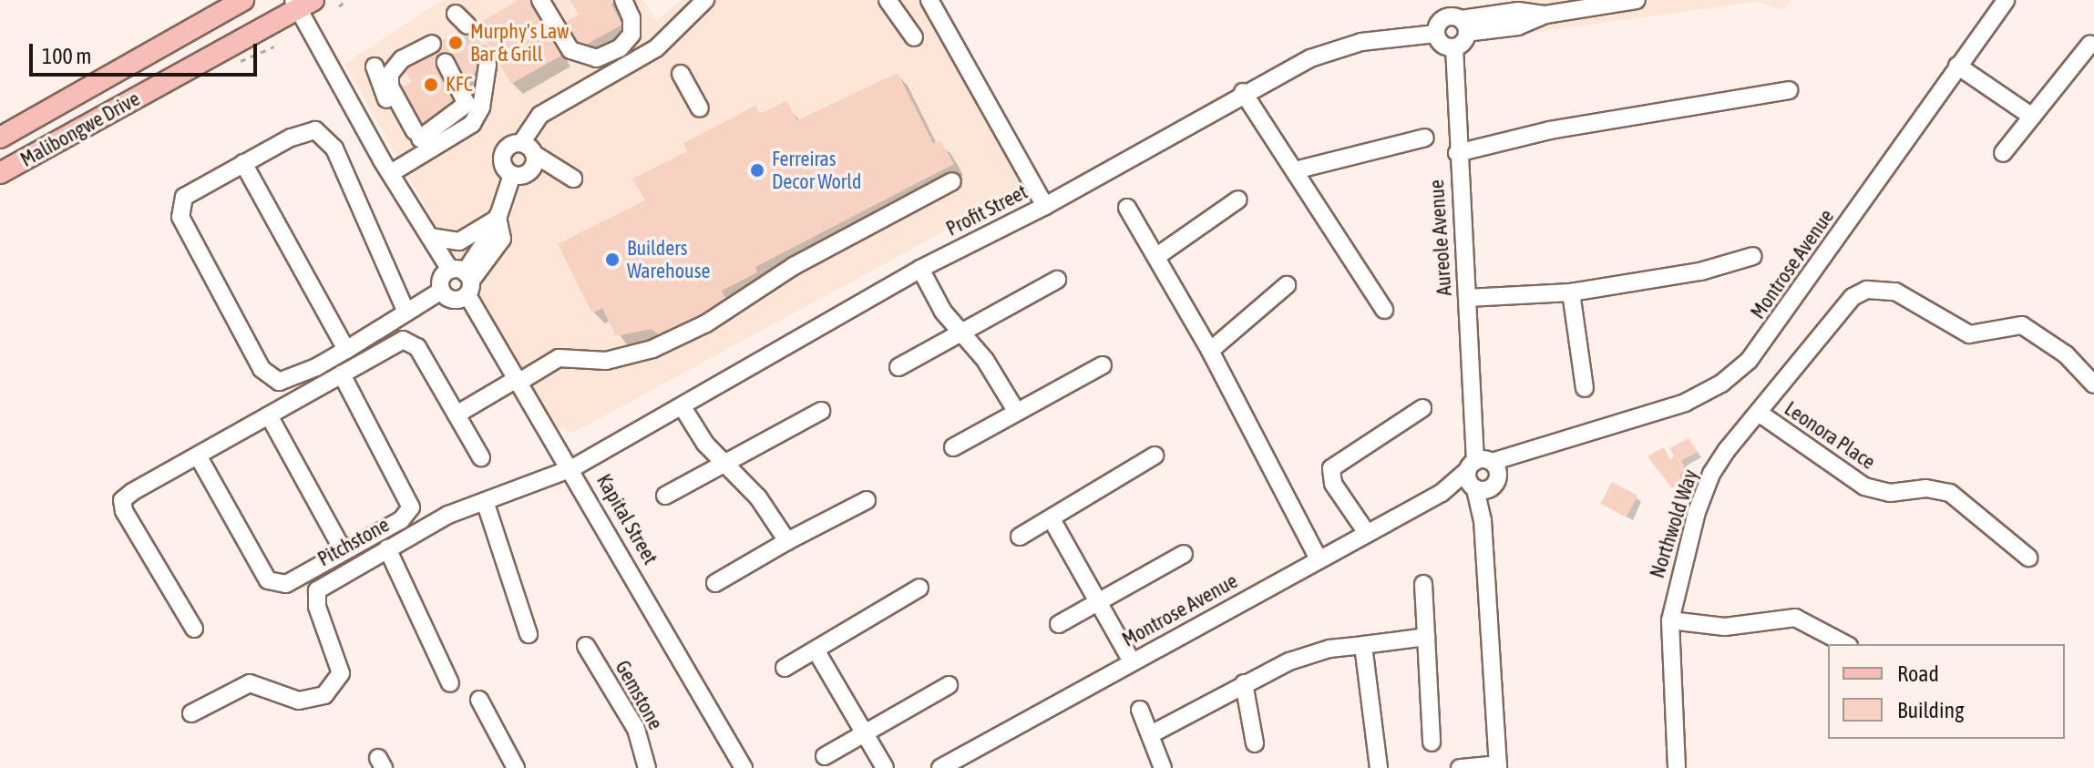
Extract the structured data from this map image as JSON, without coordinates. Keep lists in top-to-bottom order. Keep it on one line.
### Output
{"streets":{"main road":["Malibongwe Drive"],"street":["Profit Street","Aureole Avenue","Montrose Avenue","Leonora Place","Kapital Street","Northwold Way","Pitchstone","Gemstone"]},"crossings":[["Malibongwe Drive","Kapital Street"],["Profit Street","Kapital Street"],["Profit Street","Pitchstone"],["Aureole Avenue","Montrose Avenue"],["Leonora Place","Northwold Way"],["Kapital Street","Pitchstone"]],"places":["Murphy's Law Bar & Grill","KFC","Ferreiras Decor World","Builders Warehouse"],"legend":["Road","Building"],"scale_bar":"100 m"}
